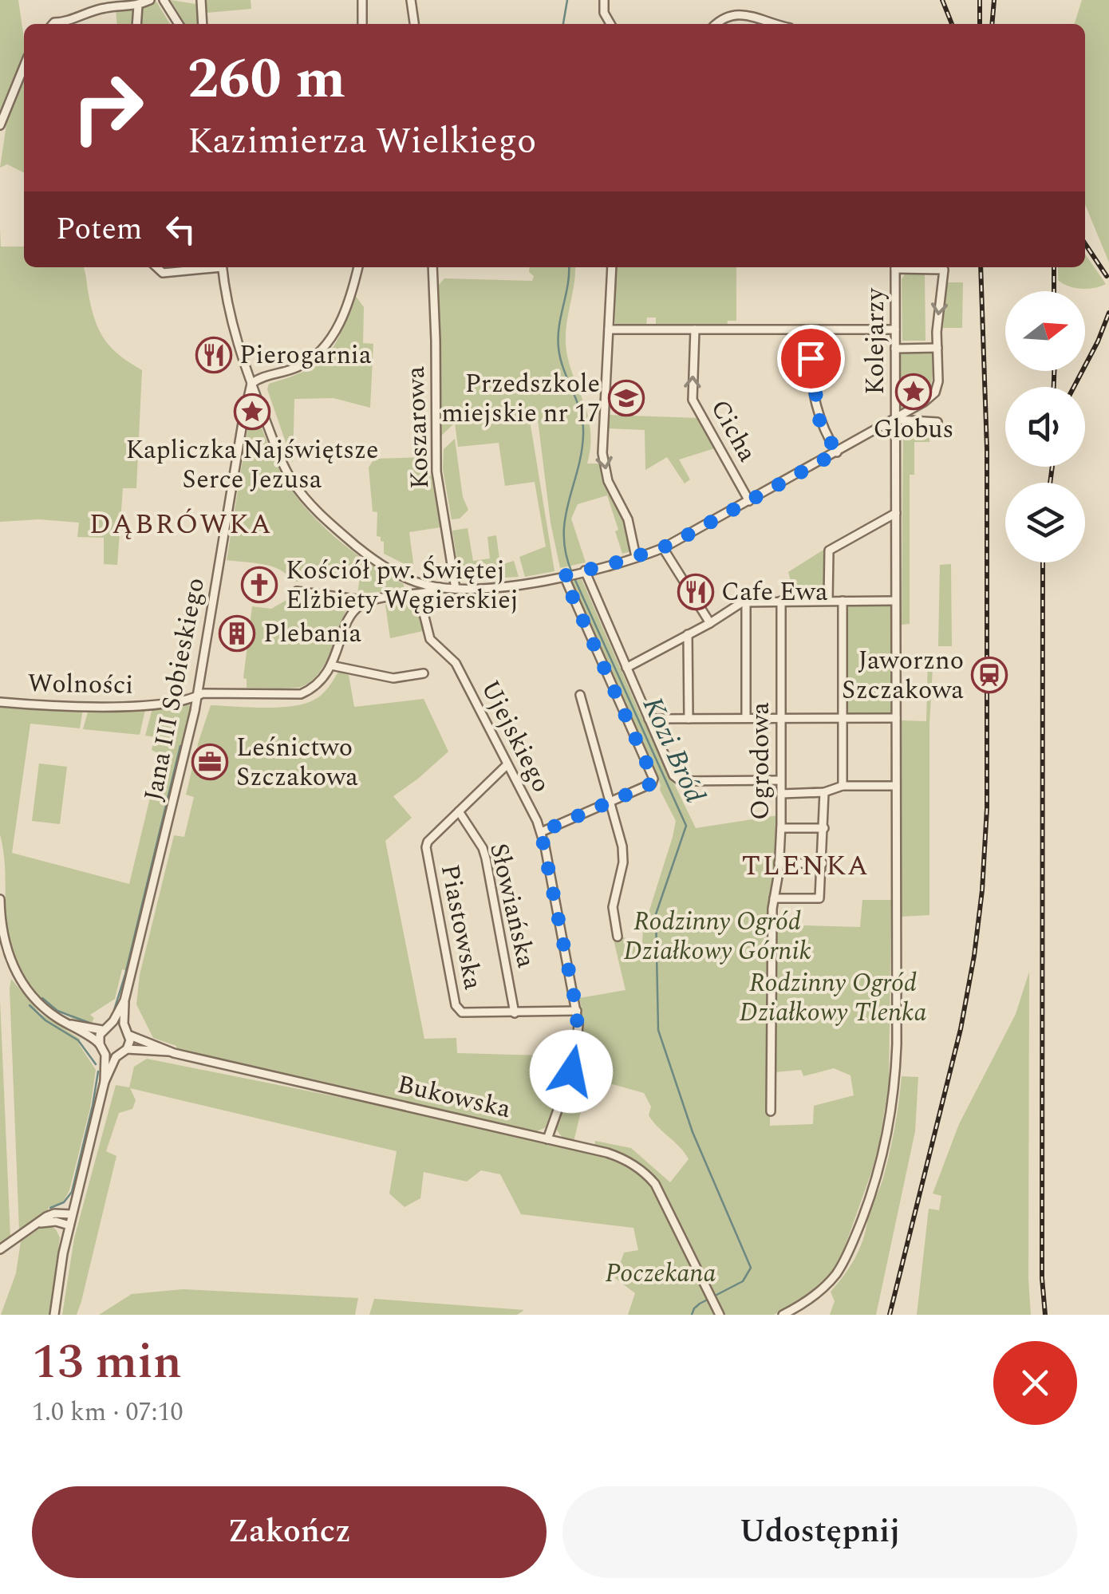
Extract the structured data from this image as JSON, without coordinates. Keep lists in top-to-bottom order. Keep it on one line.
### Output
{"streets":{"street":["Kolejarzy","Koszarowa","Cicha","Wolności","Jana III Sobieskiego","Ujejskiego","Ogrodowa","Słowiańska","Piastowska","Bukowska"]},"crossings":[["Wolności","Jana III Sobieskiego"],["Ujejskiego","Piastowska"],["Ujejskiego","Bukowska"],["Słowiańska","Piastowska"]],"one_way":["Cicha"],"districts":["DĄBRÓWKA","TLENKA"],"water":["Kozi Bród"],"parks":["Rodzinny Ogród Działkowy Górnik","Rodzinny Ogród Działkowy Tlenka","Poczekana"],"places":{"restaurant":["Pierogarnia","Cafe Ewa"],"place":["Globus","Kapliczka Najświętsze Serce Jezusa"],"school or university":["Przedszkole miejskie nr 17"],"church":["Kościół pw. Świętej Elżbiety Węgierskiej"],"building":["Plebania"],"station":["Jaworzno Szczakowa"],"office":["Leśnictwo Szczakowa"]},"north":"right","page":{"turn":["260 m","Kazimierza Wielkiego"],"then":"Potem","heading":["13 min","1.0 km · 07:10"],"buttons":["Zakończ","Udostępnij"]}}
